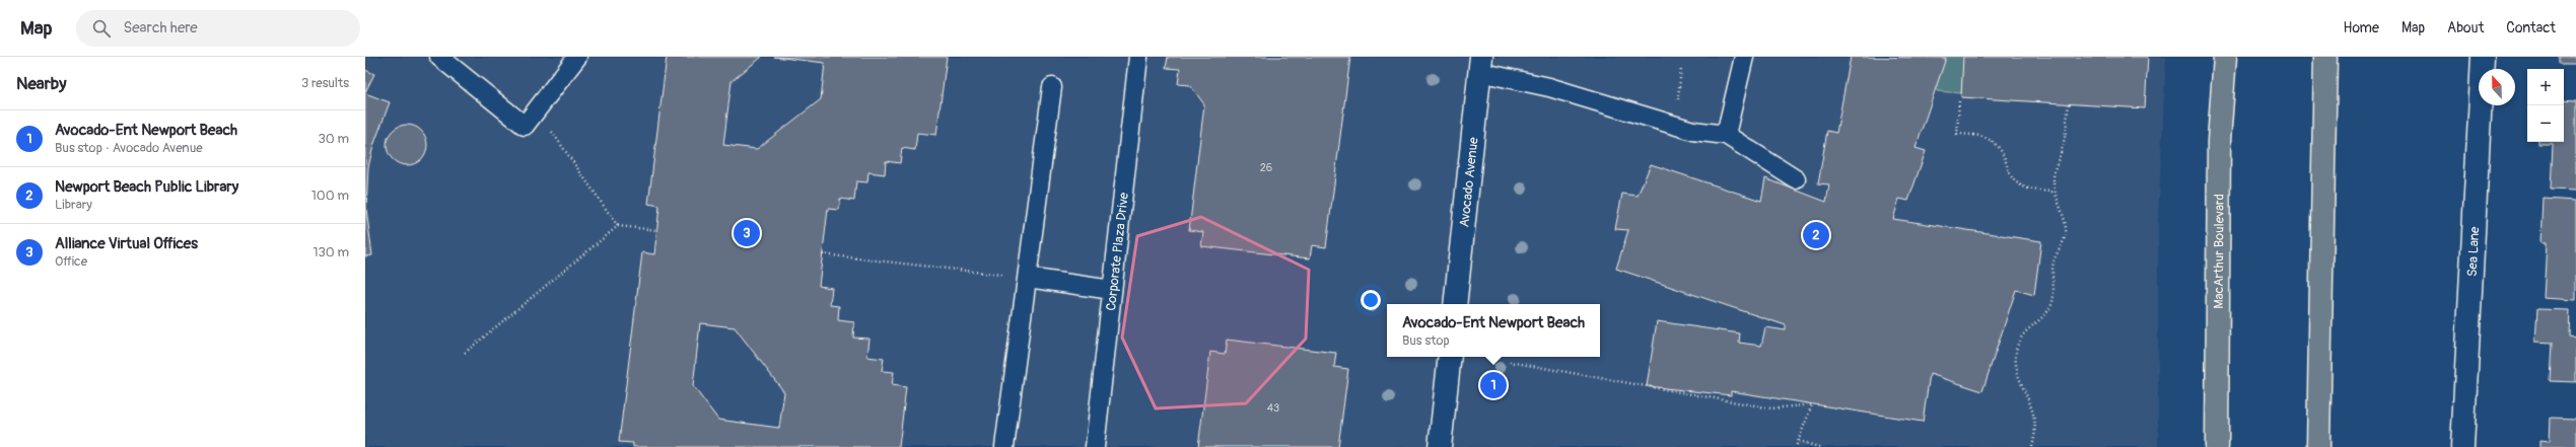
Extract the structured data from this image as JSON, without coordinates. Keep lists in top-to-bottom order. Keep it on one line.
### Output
{"streets":{"main road":["MacArthur Boulevard"],"street":["Avocado Avenue","Sea Lane"],"lane":["Corporate Plaza Drive"]},"house_numbers":["26","43"],"north":"top","page":{"header":"Map","search":"Search here","nav":["Home","Map","About","Contact"],"heading":["Nearby","3 results"],"map_buttons":["+","−"],"list":[{"mark":"1","name":"Avocado-Ent Newport Beach","note":"Bus stop · Avocado Avenue","value":"30 m"},{"mark":"2","name":"Newport Beach Public Library","note":"Library","value":"100 m"},{"mark":"3","name":"Alliance Virtual Offices","note":"Office","value":"130 m"}],"pins":["3","2","1"],"popup":["Avocado-Ent Newport Beach","Bus stop"]}}
